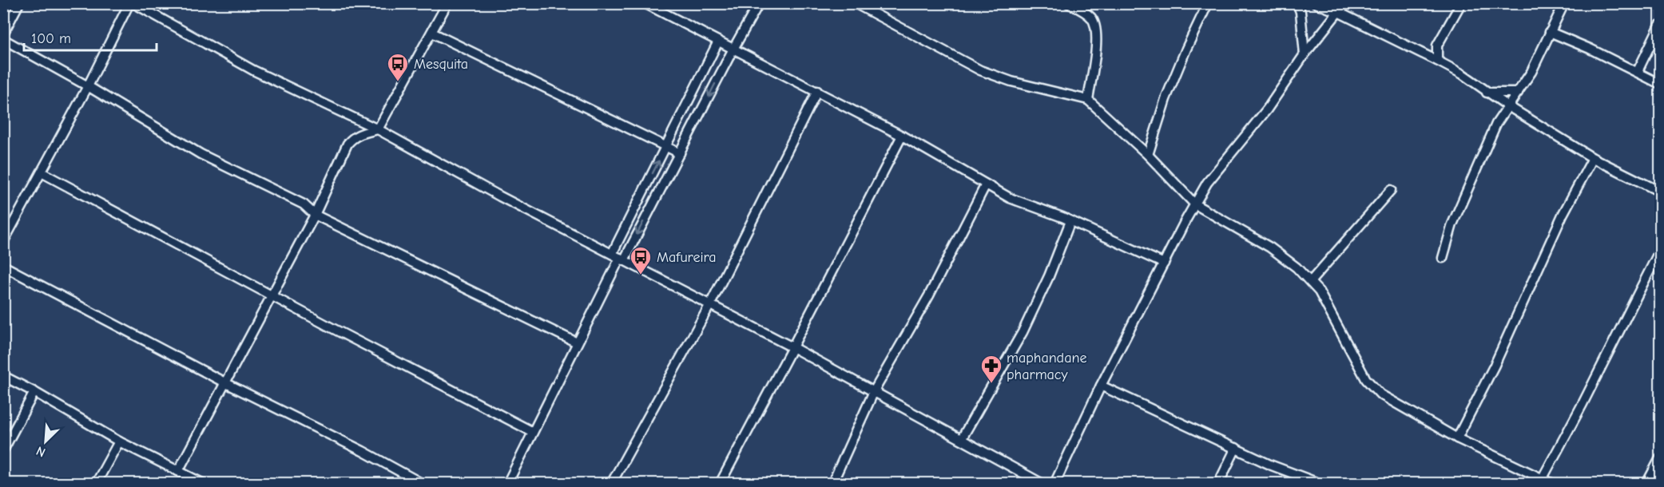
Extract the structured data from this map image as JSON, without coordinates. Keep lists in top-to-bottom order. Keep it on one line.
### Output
{"places":{"bus stop":["Mesquita","Mafureira"],"pharmacy":["maphandane pharmacy"]},"scale_bar":"100 m","north":"bottom left"}
